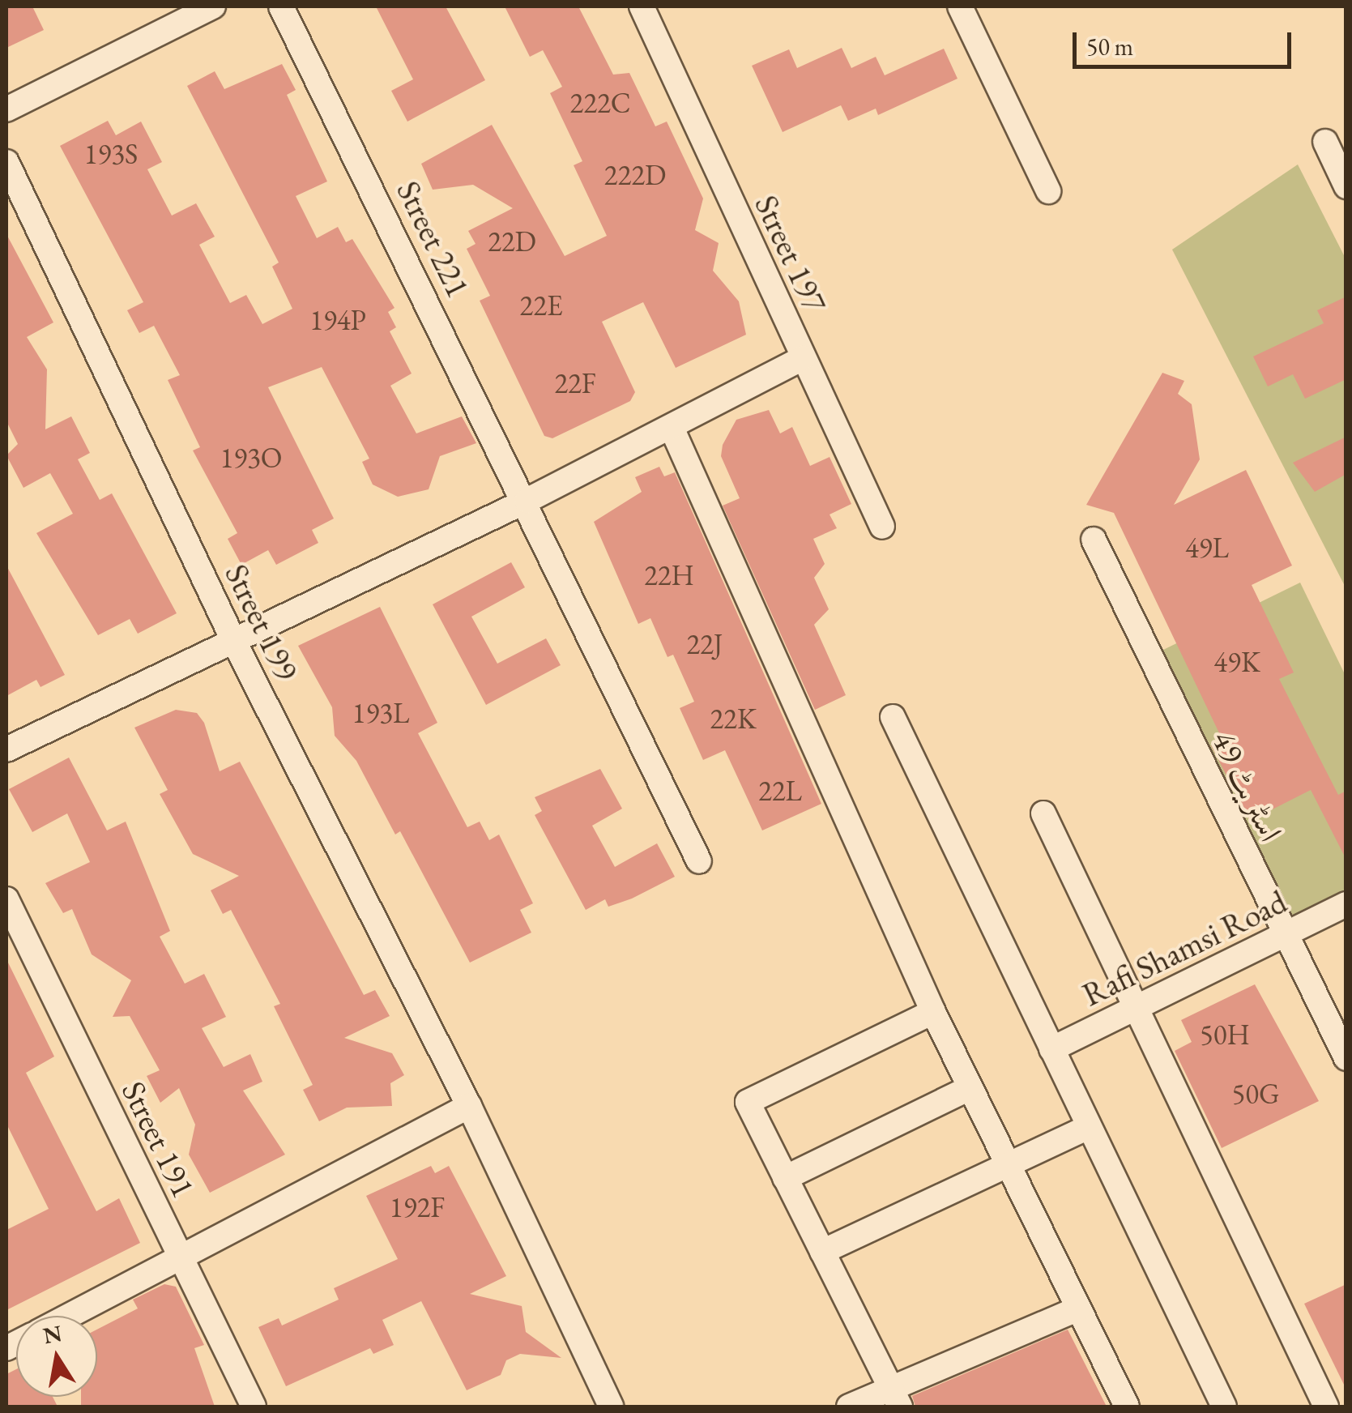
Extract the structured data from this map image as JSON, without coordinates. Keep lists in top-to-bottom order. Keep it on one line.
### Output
{"streets":{"street":["Street 221","Street 197","Street 199","اسٹریٹ 49","Rafi Shamsi Road","Street 191"]},"crossings":[["اسٹریٹ 49","Rafi Shamsi Road"]],"house_numbers":["222C","193S","222D","22D","22E","194P","22F","193O","49L","22H","22J","49K","193L","22K","22L","50H","50G","192F"],"scale_bar":"50 m","north":"top"}
